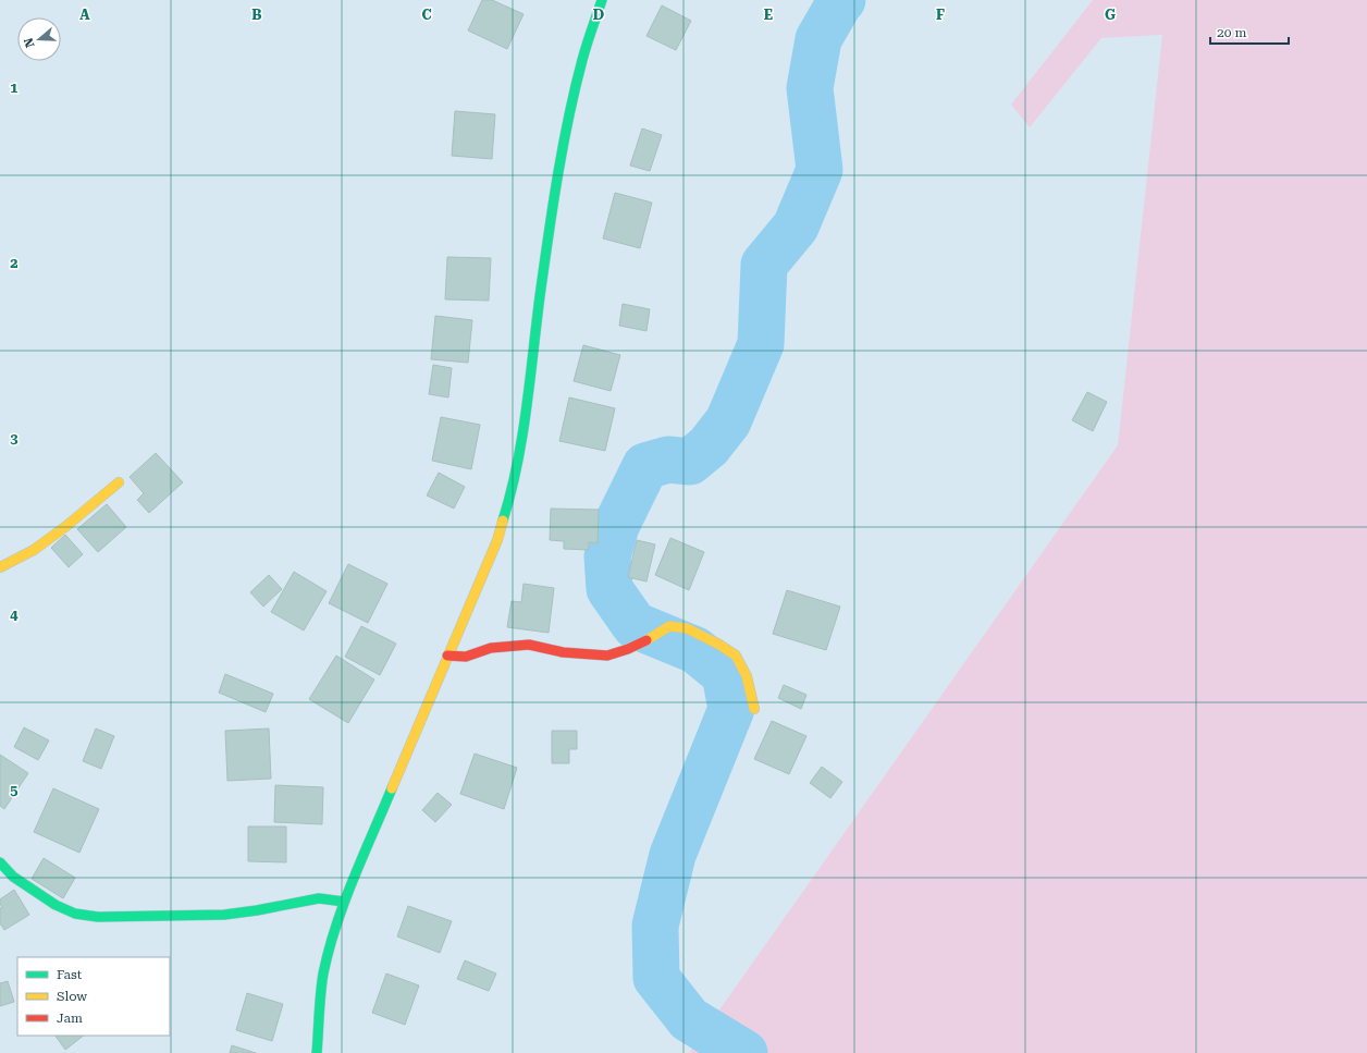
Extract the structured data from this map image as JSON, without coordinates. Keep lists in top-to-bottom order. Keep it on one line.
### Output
{"legend":["Fast","Slow","Jam"],"scale_bar":"20 m","north":"left","grid":{"columns":["A","B","C","D","E","F","G"],"rows":["1","2","3","4","5"]}}
